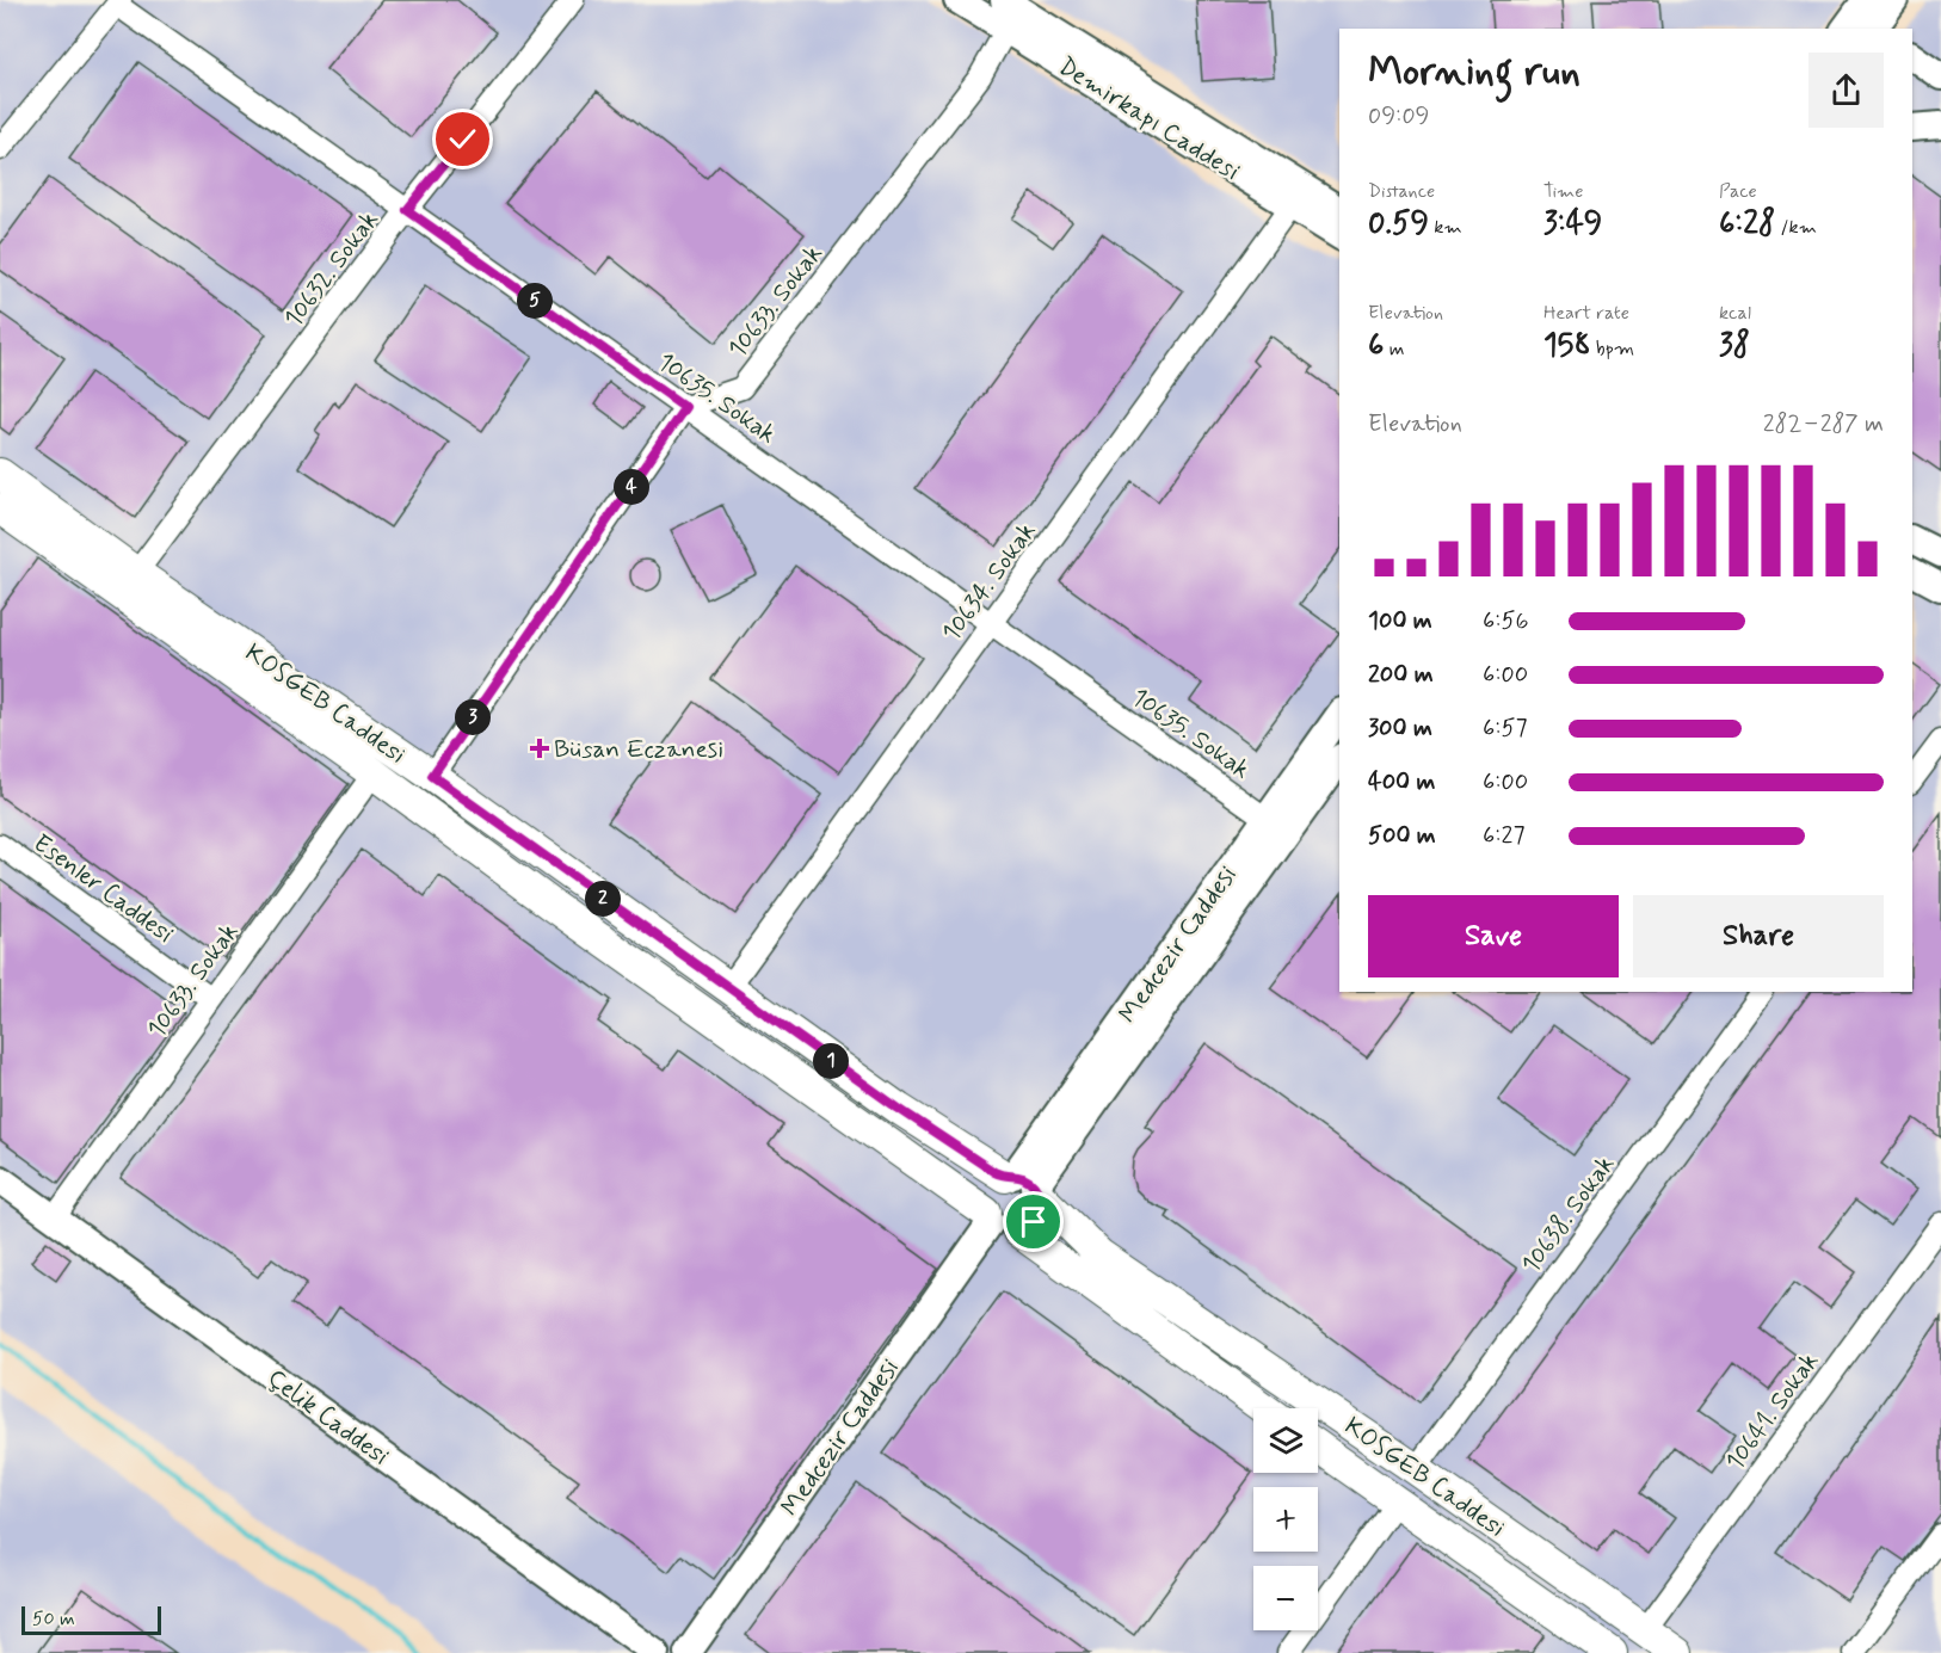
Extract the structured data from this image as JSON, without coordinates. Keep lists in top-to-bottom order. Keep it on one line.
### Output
{"streets":{"main road":["KOSGEB Caddesi"],"street":["Demirkapı Caddesi","10632. Sokak","10633. Sokak","10635. Sokak","10634. Sokak","Esenler Caddesi","Medcezir Caddesi","10638. Sokak","10641. Sokak","Çelik Caddesi"]},"crossings":[["Demirkapı Caddesi","10633. Sokak"],["Demirkapı Caddesi","10634. Sokak"],["10632. Sokak","10635. Sokak"],["10632. Sokak","KOSGEB Caddesi"],["10633. Sokak","10635. Sokak"],["10633. Sokak","KOSGEB Caddesi"],["10633. Sokak","Esenler Caddesi"],["10633. Sokak","Çelik Caddesi"],["10635. Sokak","10634. Sokak"],["10635. Sokak","Medcezir Caddesi"],["10634. Sokak","KOSGEB Caddesi"],["KOSGEB Caddesi","Medcezir Caddesi"],["KOSGEB Caddesi","10638. Sokak"],["KOSGEB Caddesi","10641. Sokak"]],"places":{"health":["Büsan Eczanesi"]},"scale_bar":"50 m","page":{"heading":["Morning run","09:09"],"stats":[["Distance","0.59 km"],["Time","3:49"],["Pace","6:28 /km"],["Elevation","6 m"],["Heart rate","158 bpm"],["kcal","38"]],"pins":["5","4","3","2","1"],"chart":["Elevation","282–287 m"],"list":[{"name":"100 m","note":"6:56"},{"name":"200 m","note":"6:00"},{"name":"300 m","note":"6:57"},{"name":"400 m","note":"6:00"},{"name":"500 m","note":"6:27"}],"buttons":["Save","Share"],"map_buttons":["+","−"],"scale":"50 m"}}
